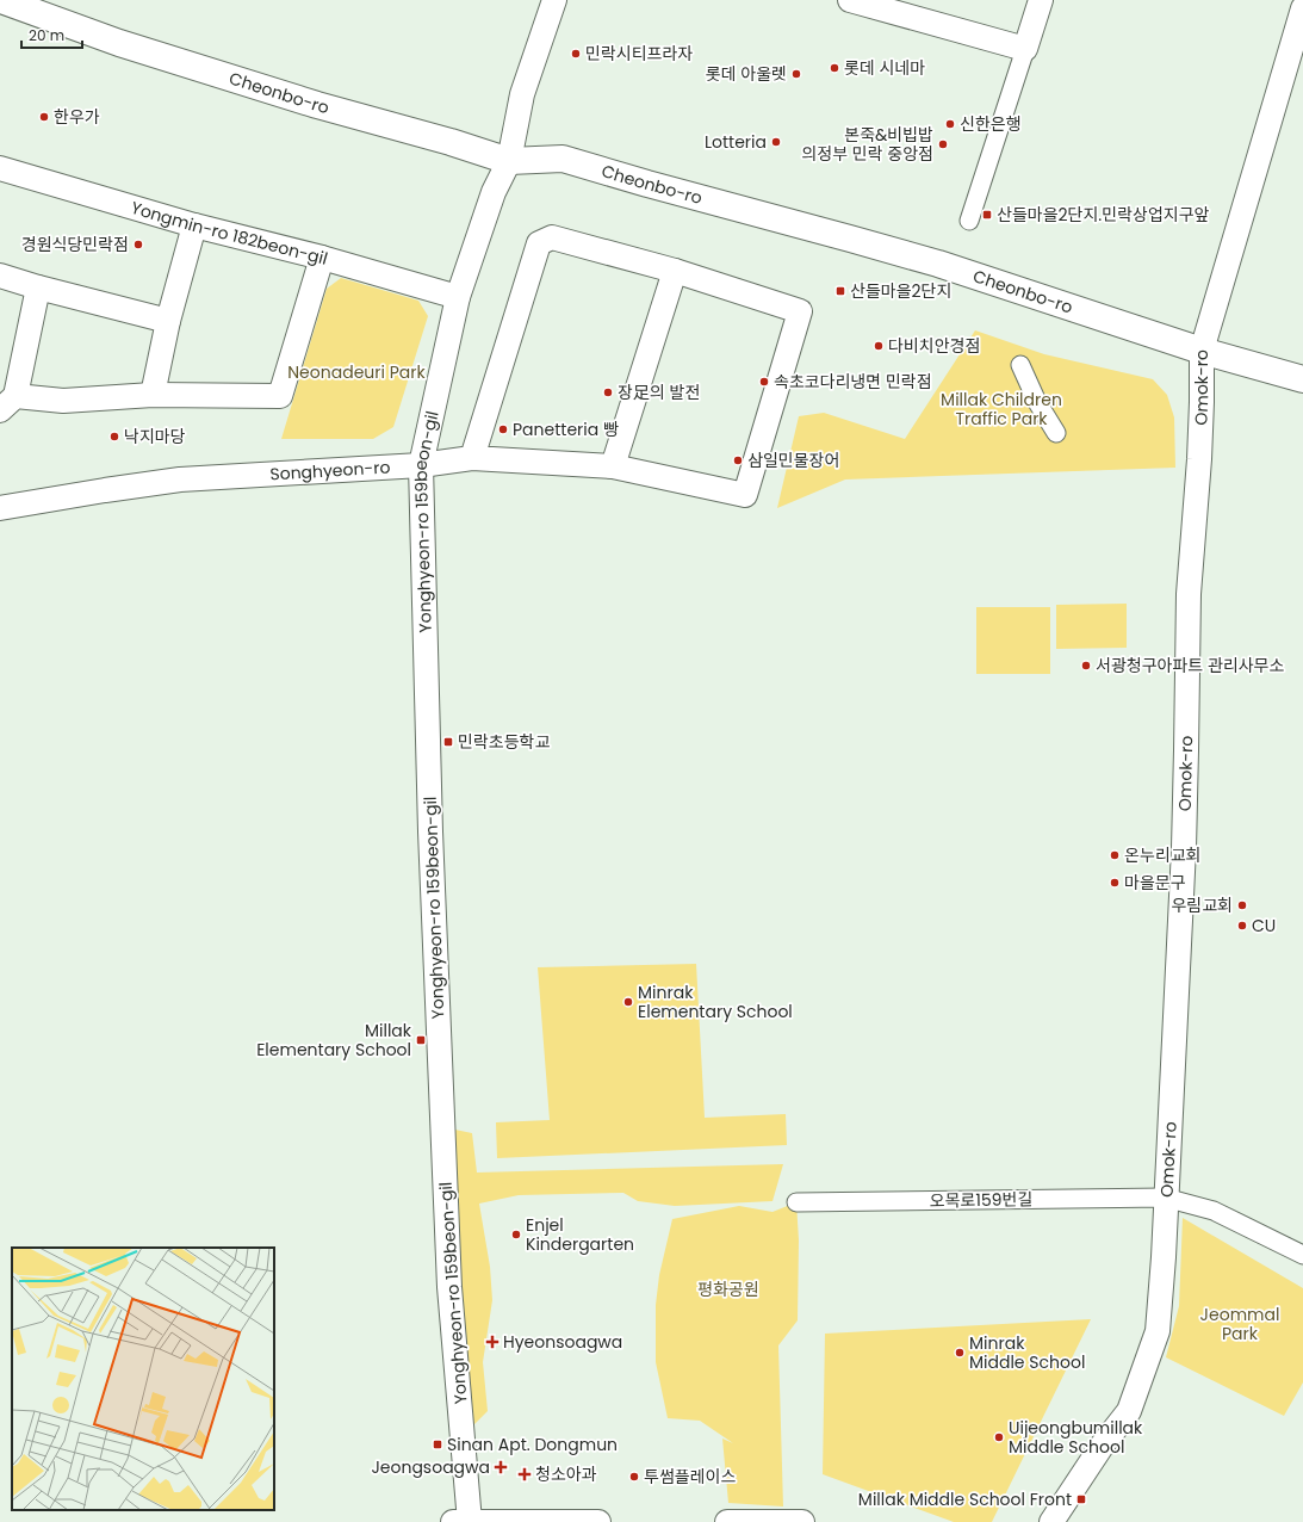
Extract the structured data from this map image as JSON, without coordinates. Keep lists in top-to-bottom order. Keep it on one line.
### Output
{"streets":{"main road":["Cheonbo-ro"],"street":["Yongmin-ro 182beon-gil","Omok-ro","Songhyeon-ro","Yonghyeon-ro 159beon-gil","오목로159번길"]},"crossings":[["Cheonbo-ro","Omok-ro"],["Cheonbo-ro","Yonghyeon-ro 159beon-gil"],["Yongmin-ro 182beon-gil","Yonghyeon-ro 159beon-gil"],["Omok-ro","오목로159번길"],["Songhyeon-ro","Yonghyeon-ro 159beon-gil"]],"parks":["Neonadeuri Park","Millak Children Traffic Park","평화공원","Jeommal Park"],"places":{"other":["민락시티프라자","롯데 시네마","롯데 아울렛","한우가","신한은행","Lotteria","본죽&비빕밥 의정부 민락 중앙점","경원식당민락점","다비치안경점","속초코다리냉면 민락점","장足의 발전","Panetteria 빵","낙지마당","삼일민물장어","서광청구아파트 관리사무소","온누리교회","마을문구","우림교회","CU","Minrak Elementary School","Enjel Kindergarten","Minrak Middle School","Uijeongbumillak Middle School","투썸플레이스"],"transit":["산들마을2단지.민락상업지구앞","산들마을2단지","민락초등학교","Millak Elementary School","Sinan Apt. Dongmun","Millak Middle School Front"],"health":["Hyeonsoagwa","Jeongsoagwa","청소아과"]},"scale_bar":"20 m"}
